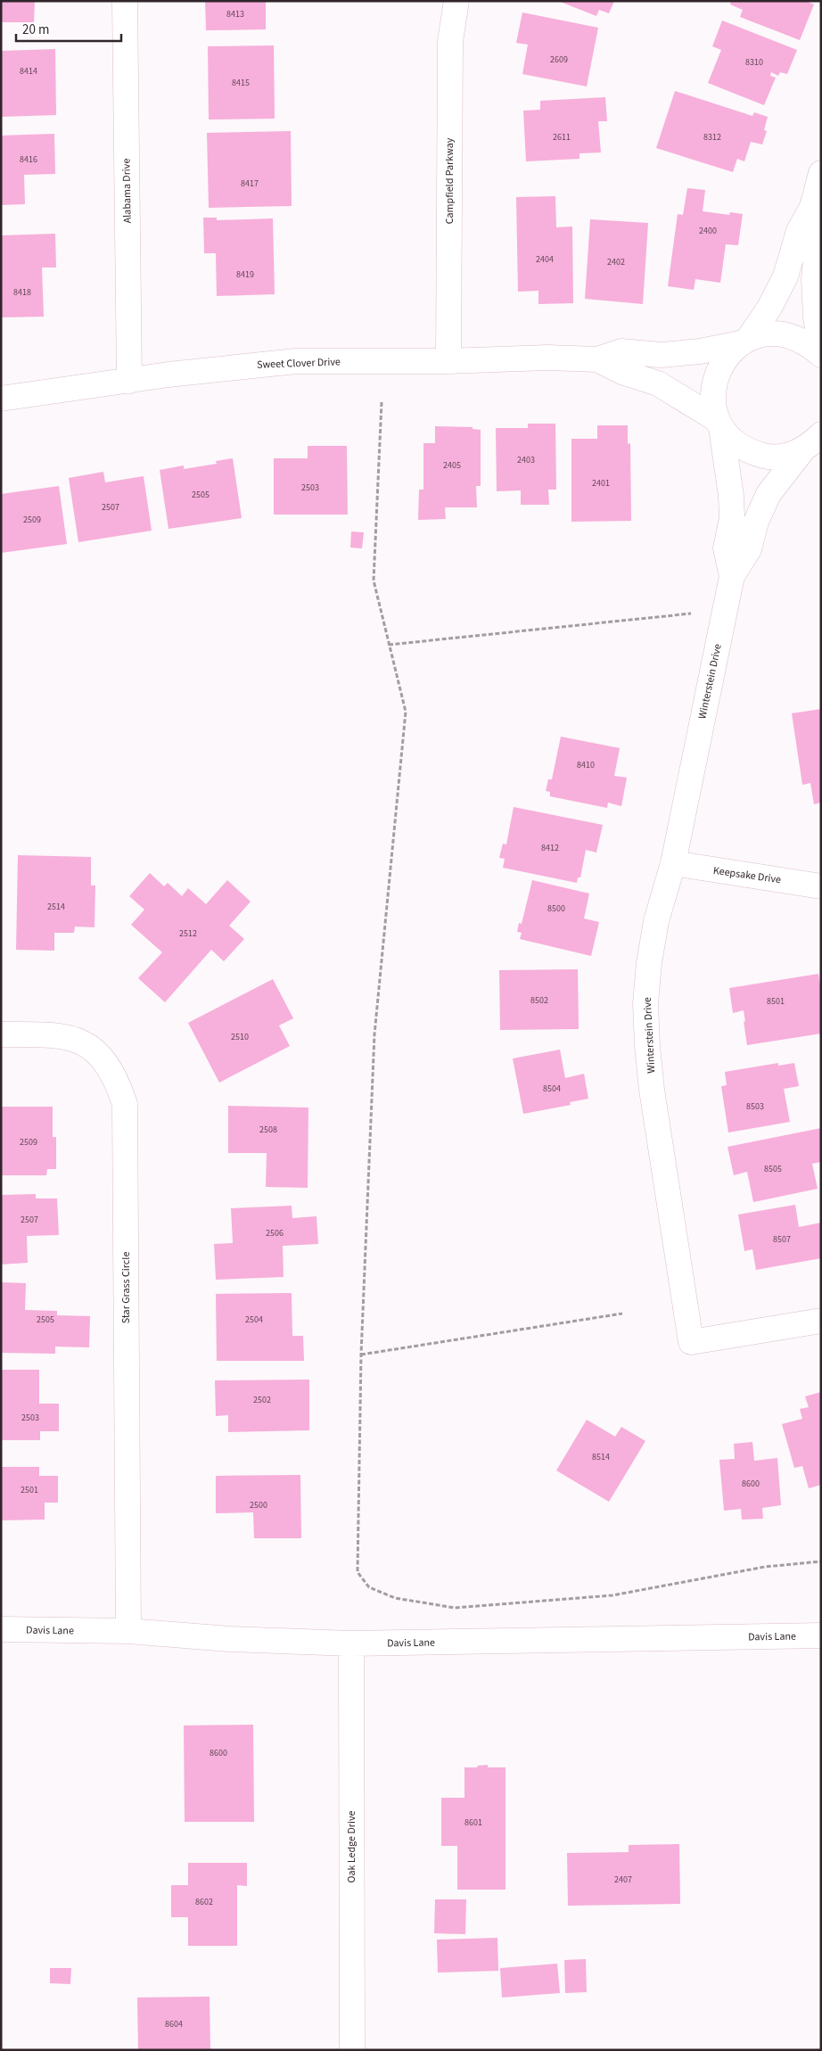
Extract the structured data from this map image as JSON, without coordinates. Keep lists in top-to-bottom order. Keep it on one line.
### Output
{"streets":{"street":["Campfield Parkway","Alabama Drive","Sweet Clover Drive","Winterstein Drive","Keepsake Drive","Star Grass Circle","Davis Lane","Oak Ledge Drive"]},"crossings":[["Campfield Parkway","Sweet Clover Drive"],["Alabama Drive","Sweet Clover Drive"],["Sweet Clover Drive","Winterstein Drive"],["Winterstein Drive","Keepsake Drive"],["Star Grass Circle","Davis Lane"],["Davis Lane","Oak Ledge Drive"]],"house_numbers":["8413","2609","8310","8414","8415","2611","8312","8416","8417","2400","2404","2402","8419","8418","2403","2405","2401","2503","2505","2507","2509","8410","8412","2514","8500","2512","8502","8501","2510","8504","8503","2508","2509","8505","2507","2506","8507","2505","2504","2502","2503","8514","8600","2501","2500","8600","8601","2407","8602","8604"],"scale_bar":"20 m"}
